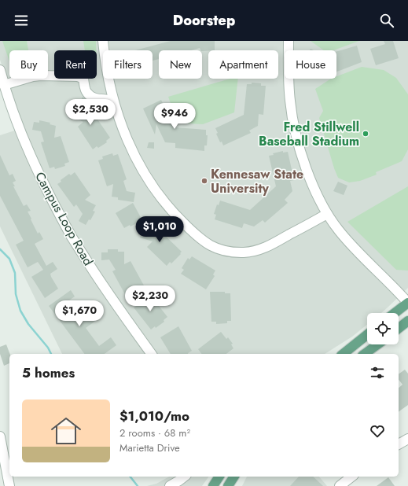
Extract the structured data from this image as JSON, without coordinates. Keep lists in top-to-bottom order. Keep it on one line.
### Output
{"streets":{"street":["Campus Loop Road"]},"places":["Fred Stillwell Baseball Stadium","Kennesaw State University"],"page":{"header":"Doorstep","chip":["Buy","Rent","Filters","New","Apartment","House"],"price":["$2,530","$946","$1,010","$2,230","$1,670"],"heading":"5 homes","list":[{"name":"$1,010/mo","note":"2 rooms · 68 m² · Marietta Drive"}]}}
